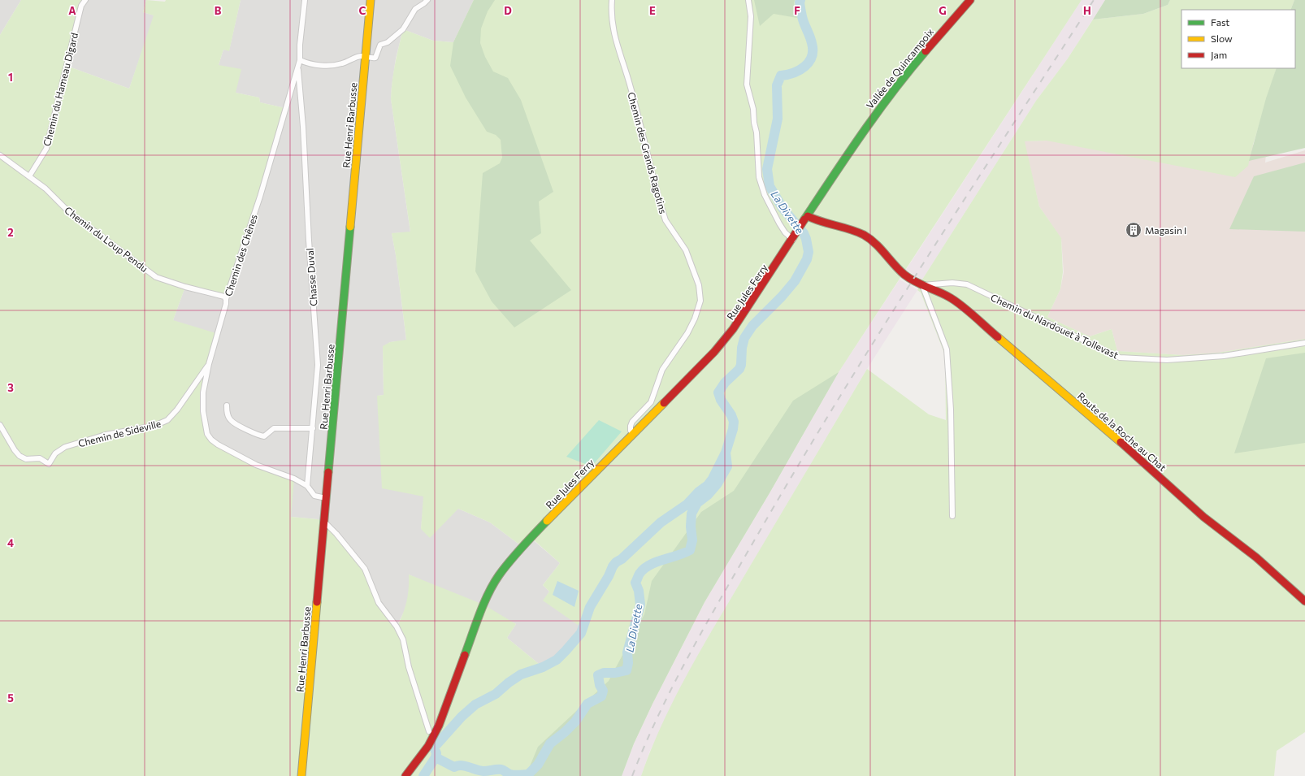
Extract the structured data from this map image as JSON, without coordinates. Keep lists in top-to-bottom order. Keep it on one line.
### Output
{"streets":{"main road":["Vallée de Quincampoix","Rue Henri Barbusse","Rue Jules Ferry","Route de la Roche au Chat"],"street":["Chemin du Hameau Digard","Chemin des Grands Ragotins","Chemin du Loup Pendu","Chemin des Chênes","Chasse Duval","Chemin du Nardouet à Tollevast","Chemin de Sideville"]},"crossings":[["Vallée de Quincampoix","Rue Jules Ferry"],["Vallée de Quincampoix","Route de la Roche au Chat"],["Chemin du Hameau Digard","Chemin du Loup Pendu"],["Rue Henri Barbusse","Chemin des Chênes"],["Chemin des Grands Ragotins","Rue Jules Ferry"],["Chemin du Loup Pendu","Chemin des Chênes"],["Chemin des Chênes","Chasse Duval"],["Chemin des Chênes","Chemin de Sideville"],["Rue Jules Ferry","Route de la Roche au Chat"],["Chemin du Nardouet à Tollevast","Route de la Roche au Chat"]],"water":["La Divette"],"places":{"building":["Magasin I"]},"legend":["Fast","Slow","Jam"],"grid":{"columns":["A","B","C","D","E","F","G","H"],"rows":["1","2","3","4","5"]}}
